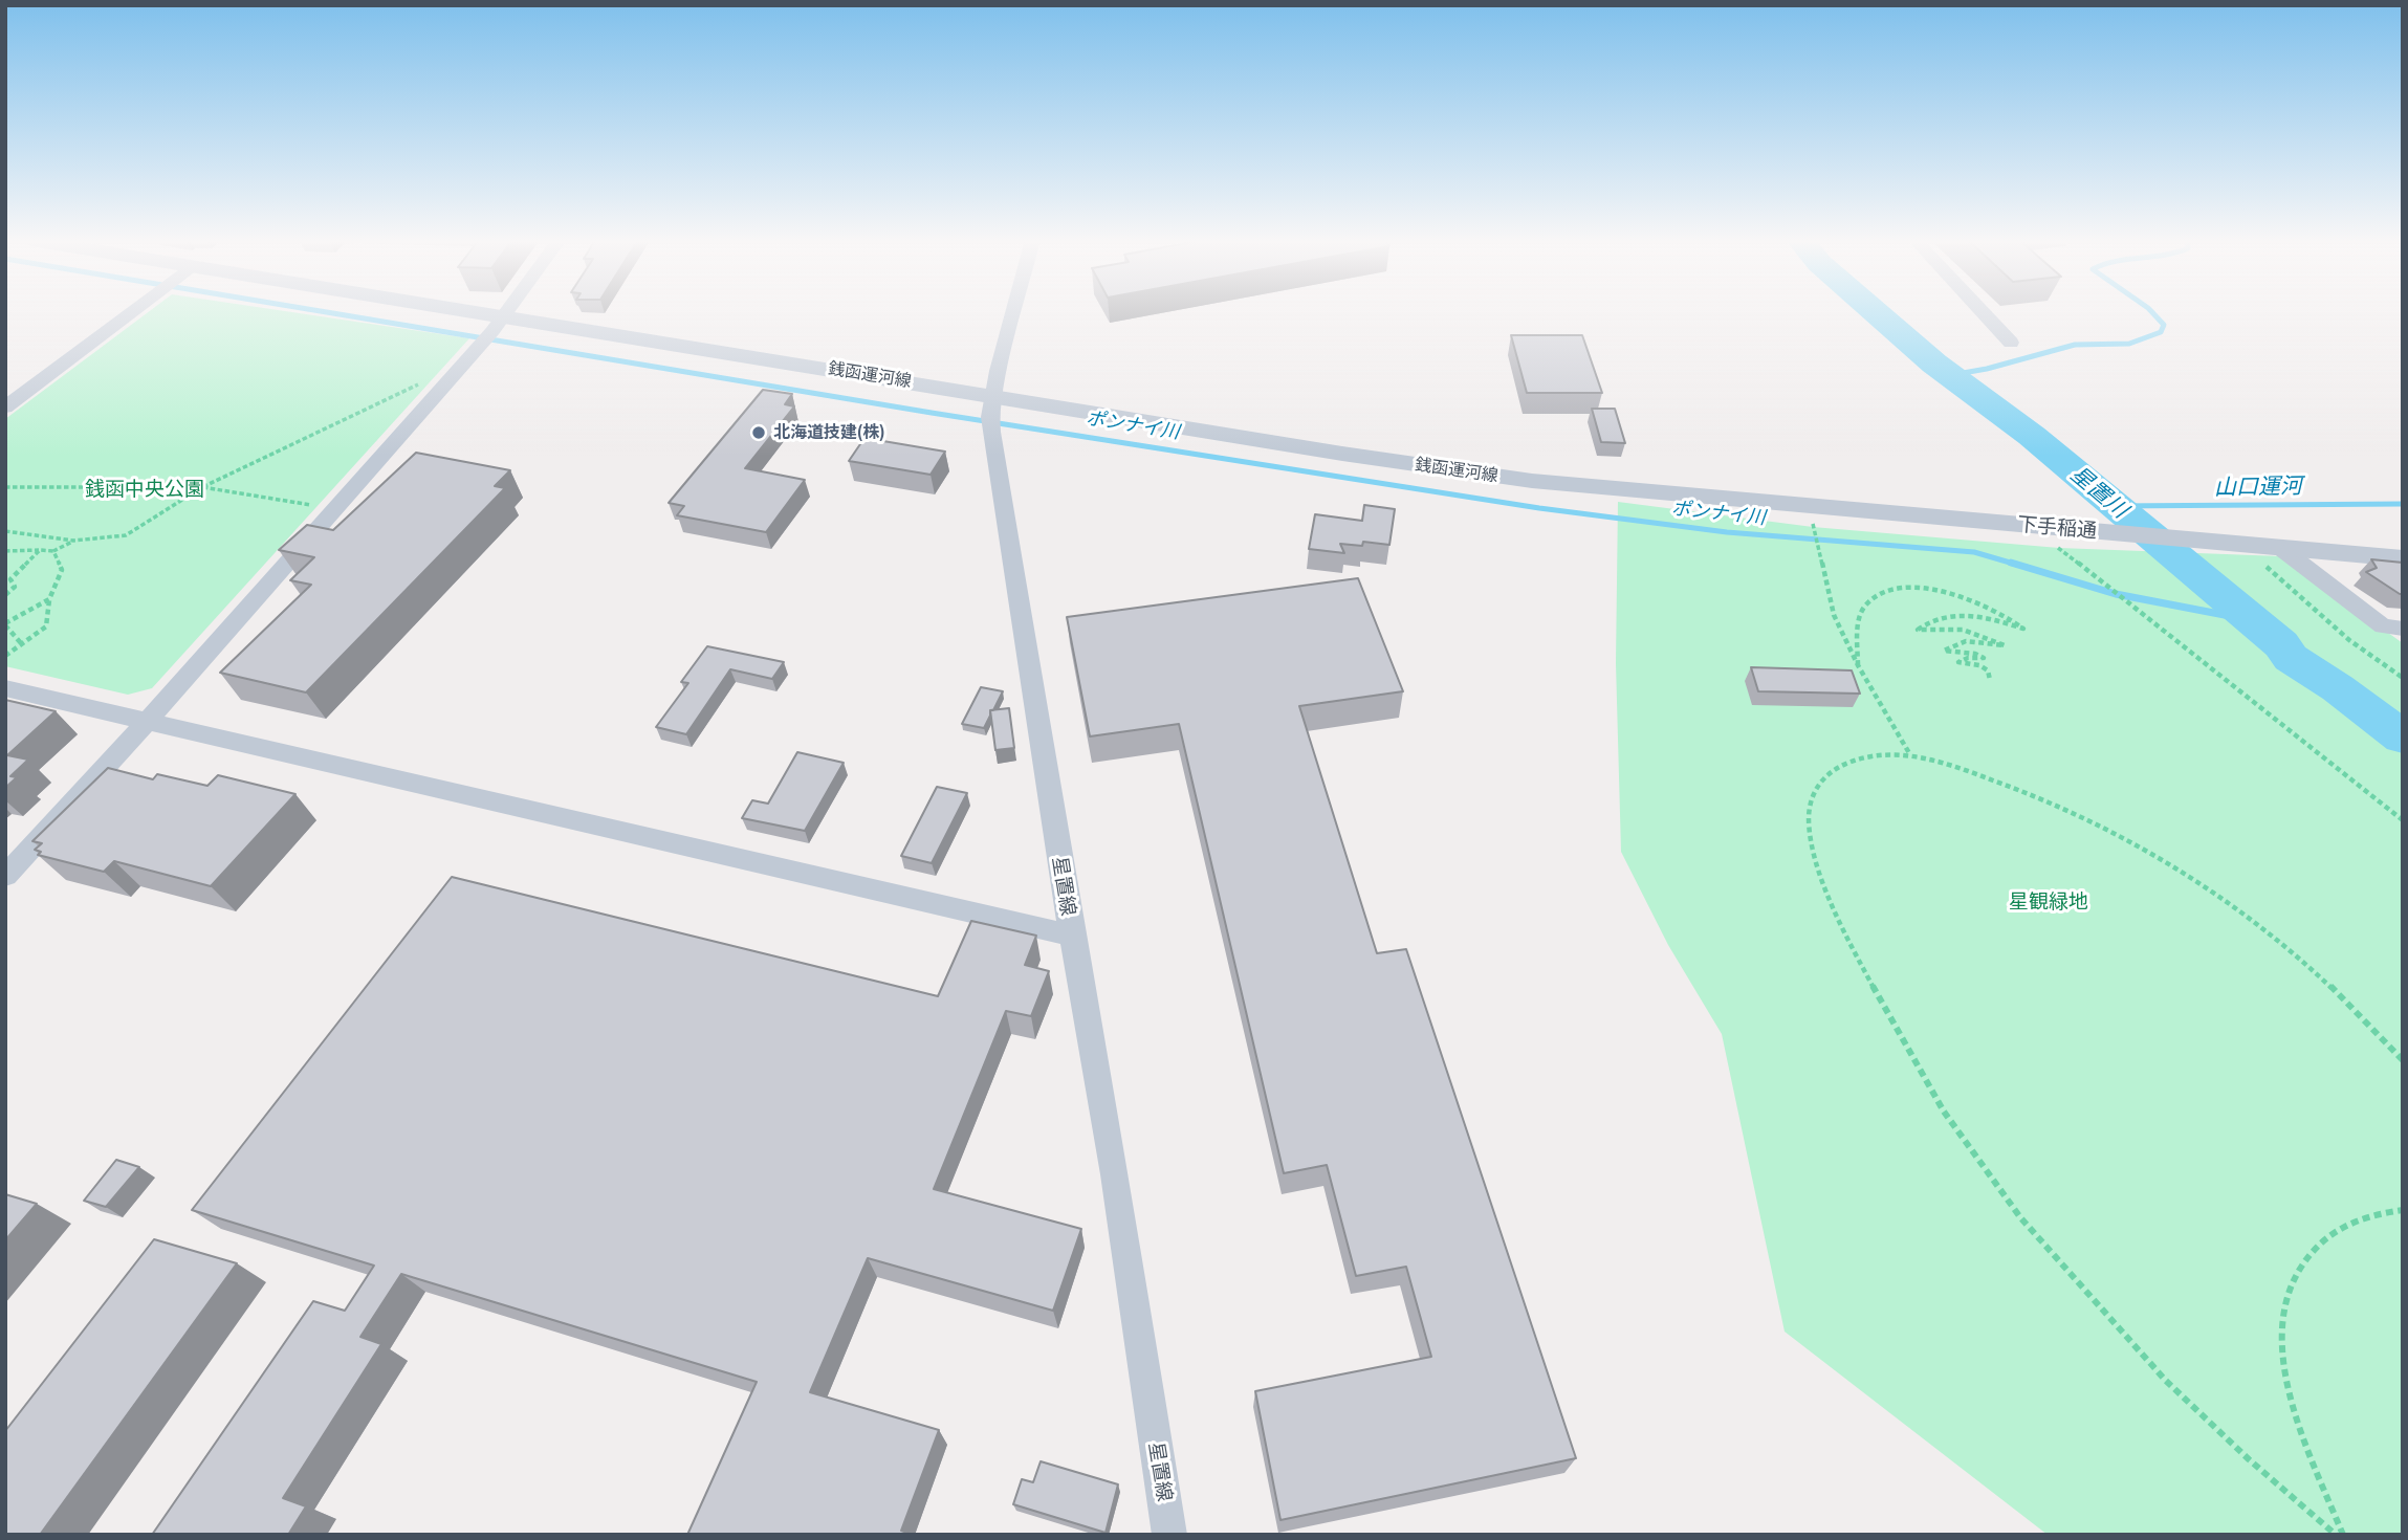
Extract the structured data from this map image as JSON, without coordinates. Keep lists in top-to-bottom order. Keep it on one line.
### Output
{"streets":{"street":["銭函運河線","下手稲通","星置線"]},"crossings":[["銭函運河線","下手稲通"],["銭函運河線","星置線"]],"water":["ポンナイ川","山口運河","星置川"],"parks":["銭函中央公園","星観緑地"],"places":["北海道技建(株)"]}
